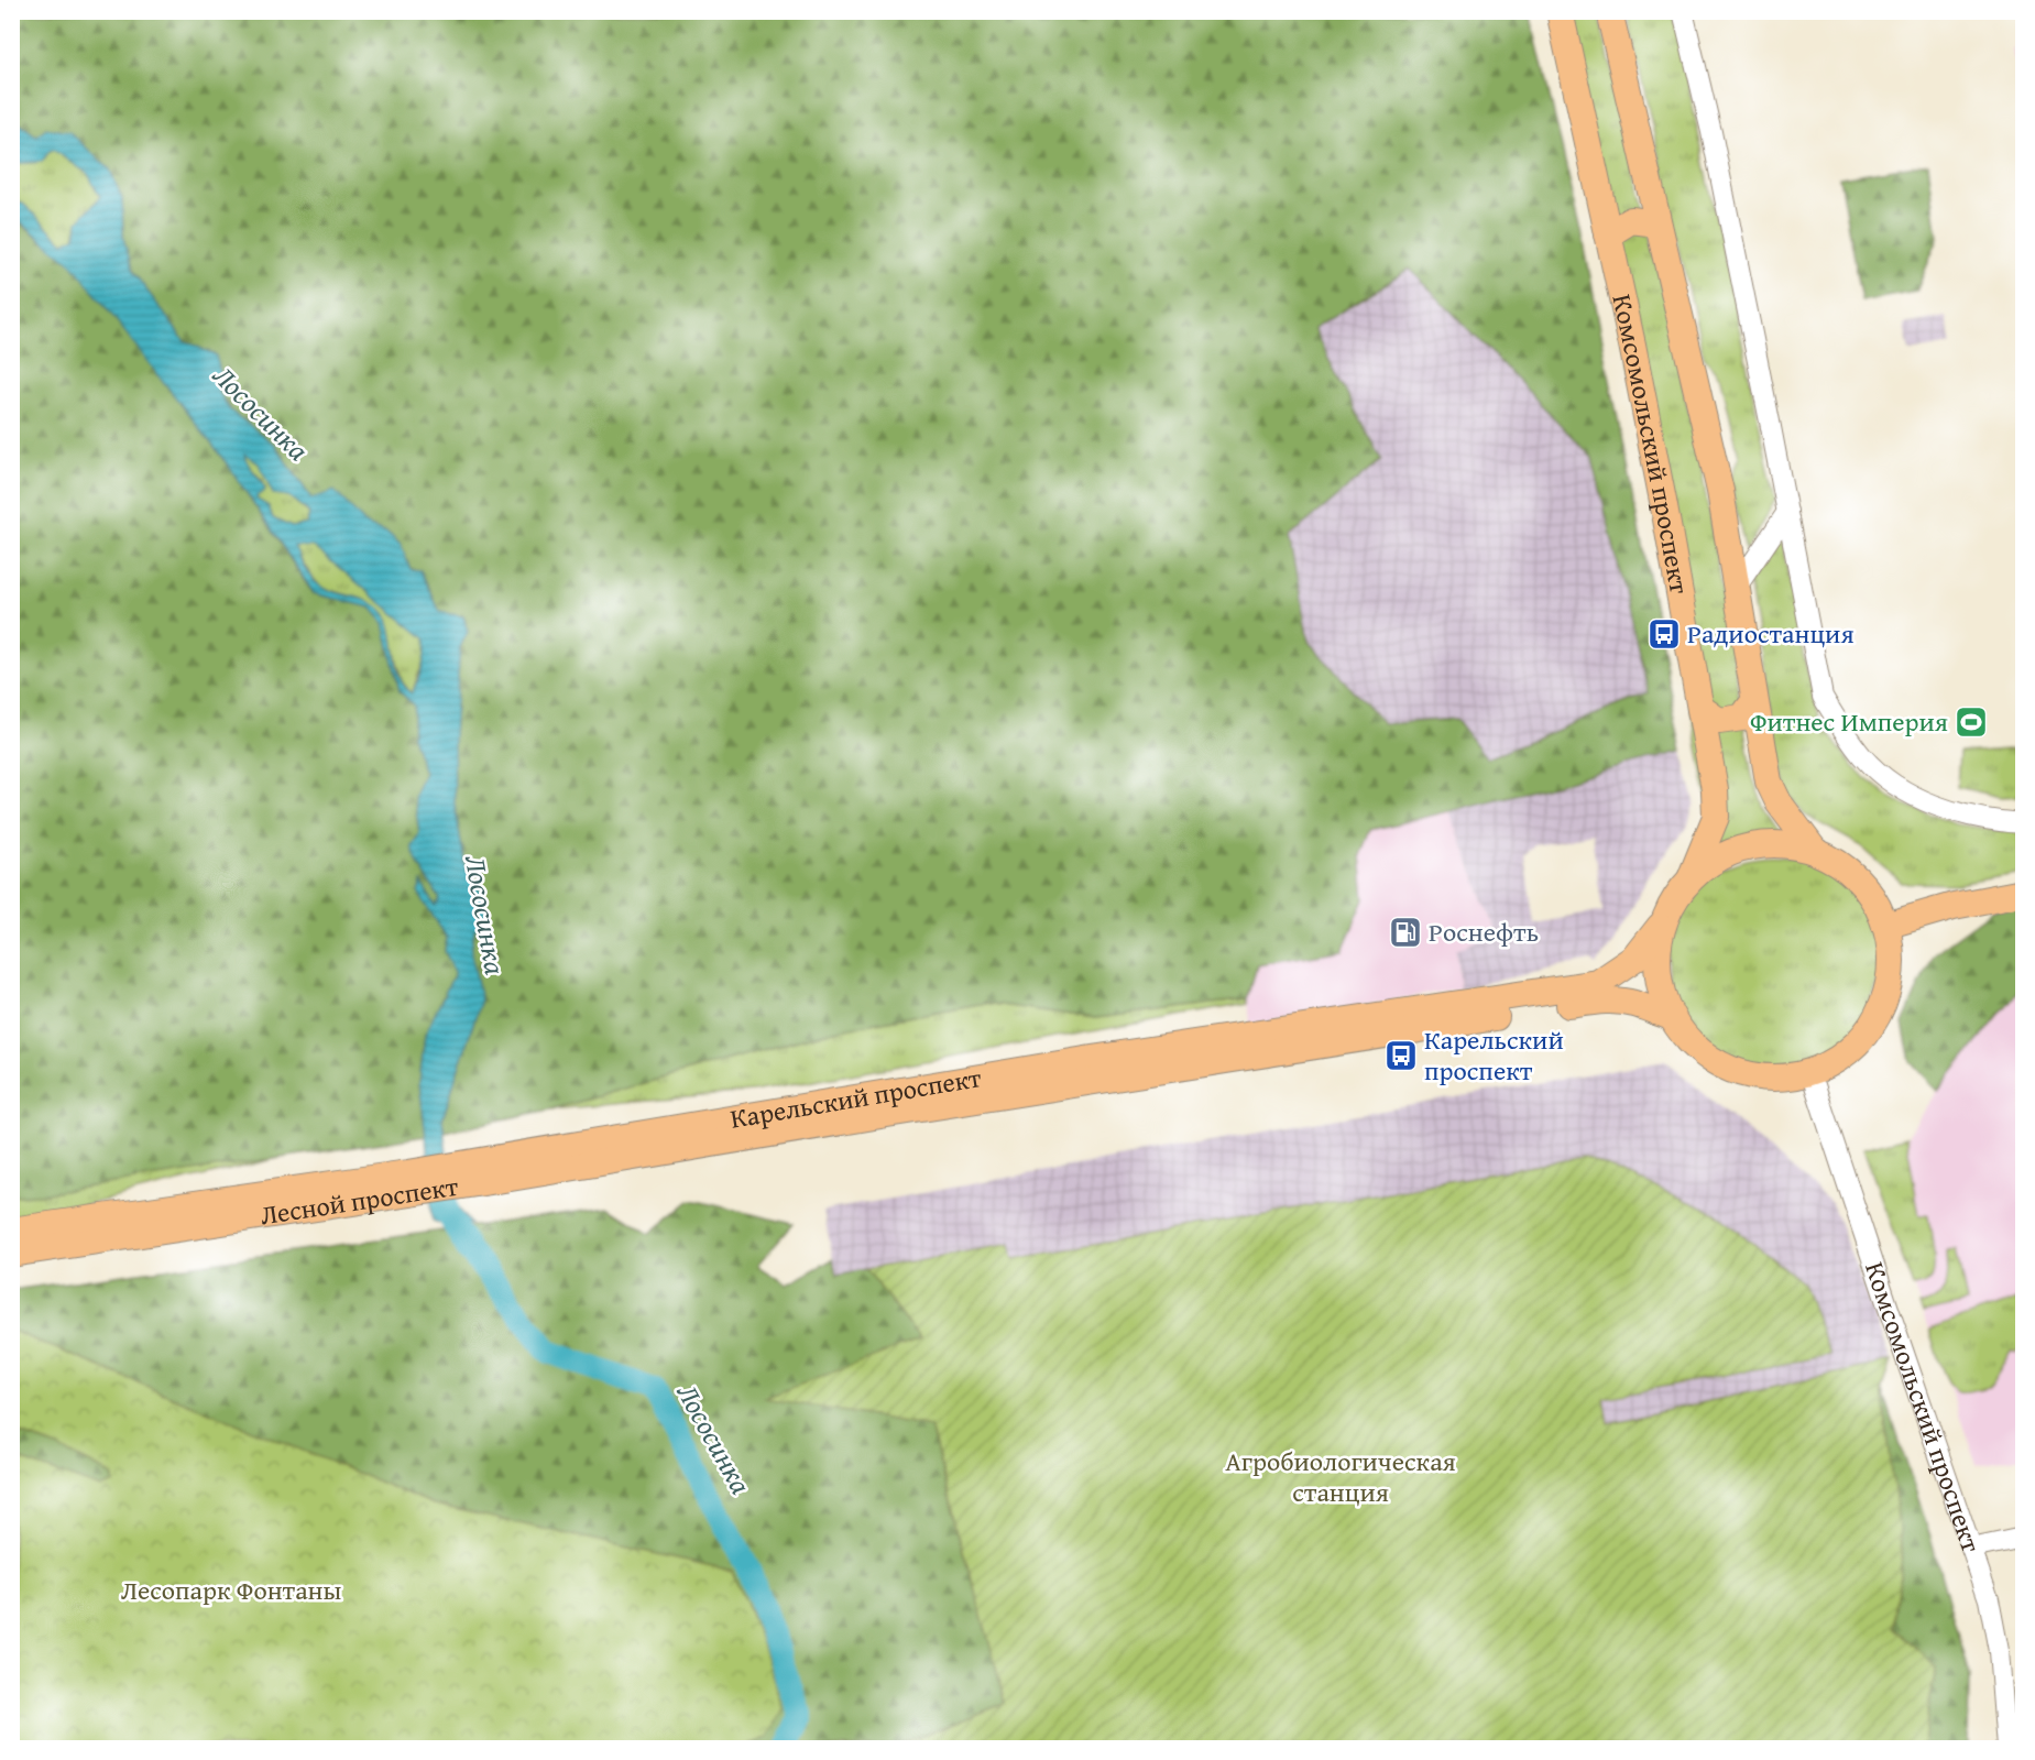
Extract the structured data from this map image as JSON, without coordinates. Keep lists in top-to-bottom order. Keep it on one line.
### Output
{"streets":{"main road":["Комсомольский проспект","Карельский проспект","Лесной проспект"]},"crossings":[["Комсомольский проспект","Карельский проспект"],["Карельский проспект","Лесной проспект"]],"water":["Лососинка"],"parks":["Агробиологическая станция","Лесопарк Фонтаны"],"places":{"bus stop":["Радиостанция","Карельский проспект"],"sports":["Фитнес Империя"],"fuel station":["Роснефть"]}}
